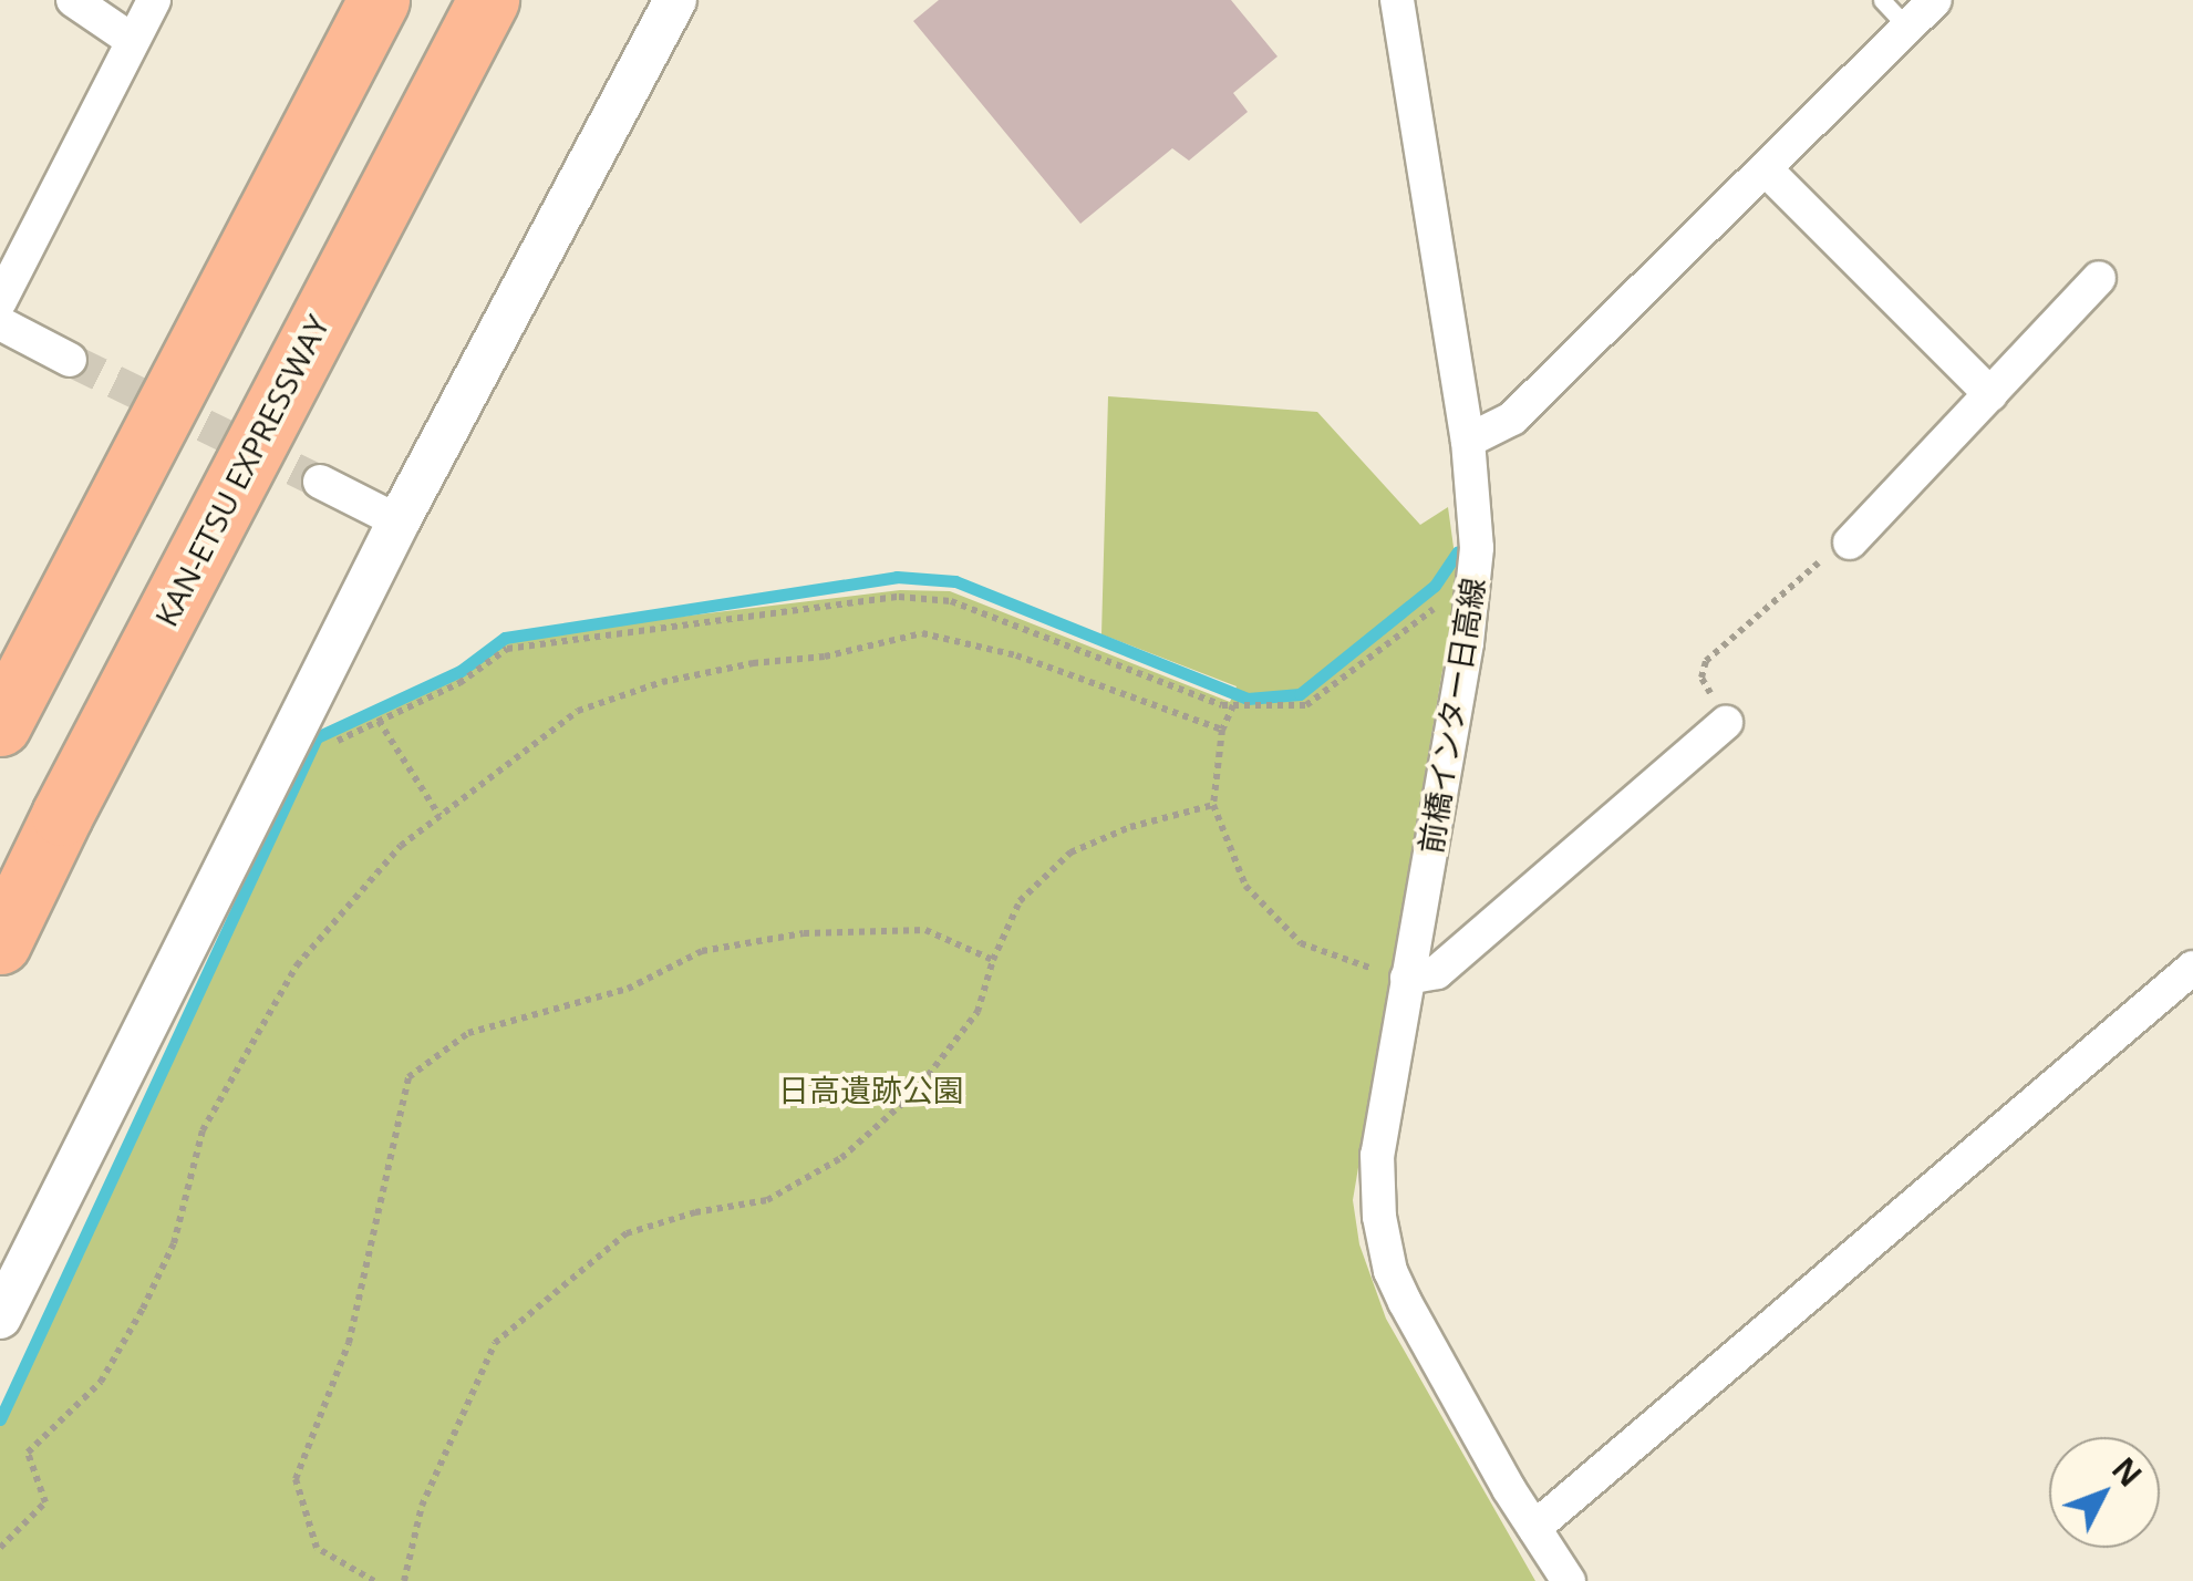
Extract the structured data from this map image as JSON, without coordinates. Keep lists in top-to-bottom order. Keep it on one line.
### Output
{"streets":{"highway":["KAN-ETSU EXPRESSWAY"],"street":["前橋インター日高線"]},"parks":["日高遺跡公園"],"north":"top right"}
